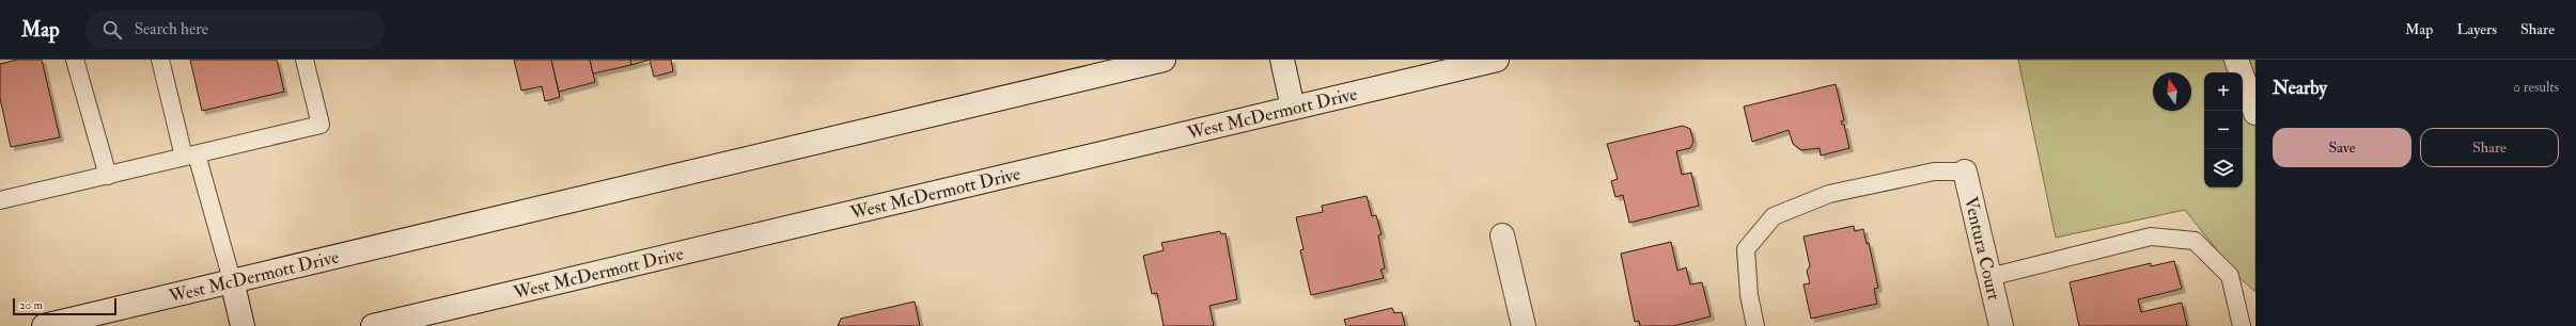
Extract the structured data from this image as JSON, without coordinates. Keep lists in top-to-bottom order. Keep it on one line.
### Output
{"streets":{"main road":["West McDermott Drive","Ventura Court"]},"scale_bar":"20 m","north":"top","page":{"header":"Map","search":"Search here","nav":["Map","Layers","Share"],"heading":["Nearby","0 results"],"map_buttons":["+","−"],"buttons":["Save","Share"],"scale":"20 m"}}
